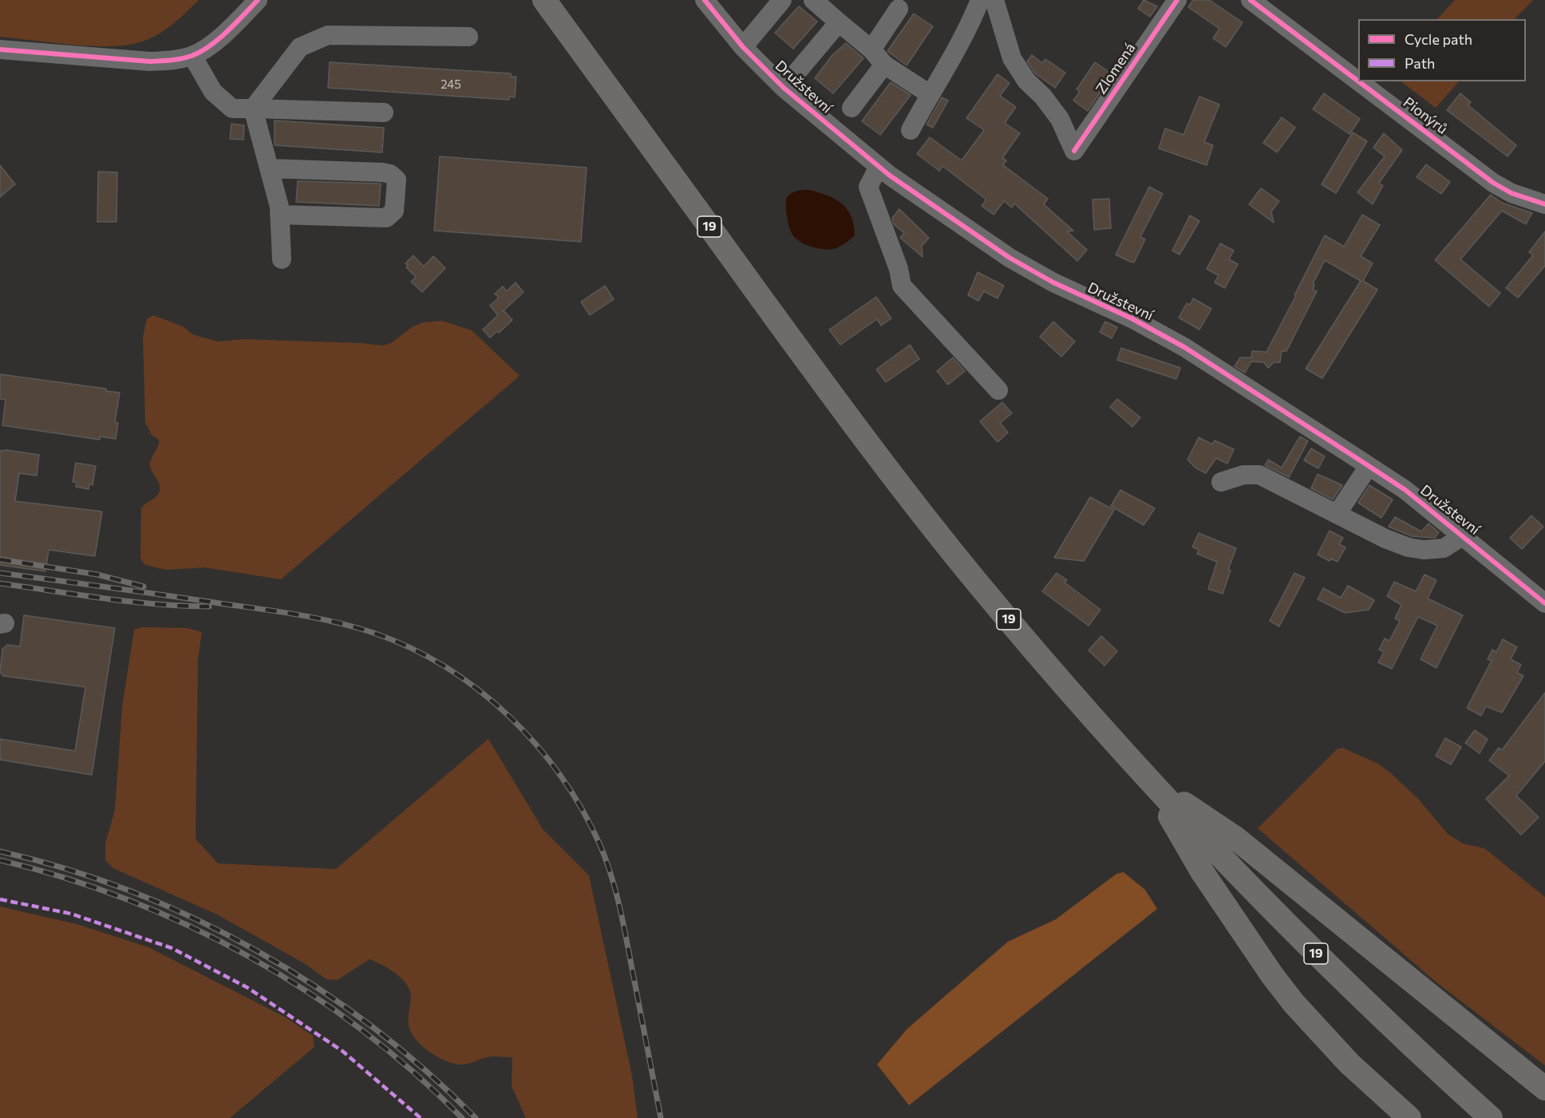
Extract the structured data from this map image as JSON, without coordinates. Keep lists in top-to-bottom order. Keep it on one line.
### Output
{"streets":{"main road":["19"],"street":["Zlomená","Družstevní","Pionýrů"]},"house_numbers":["245"],"legend":["Cycle path","Path"]}
